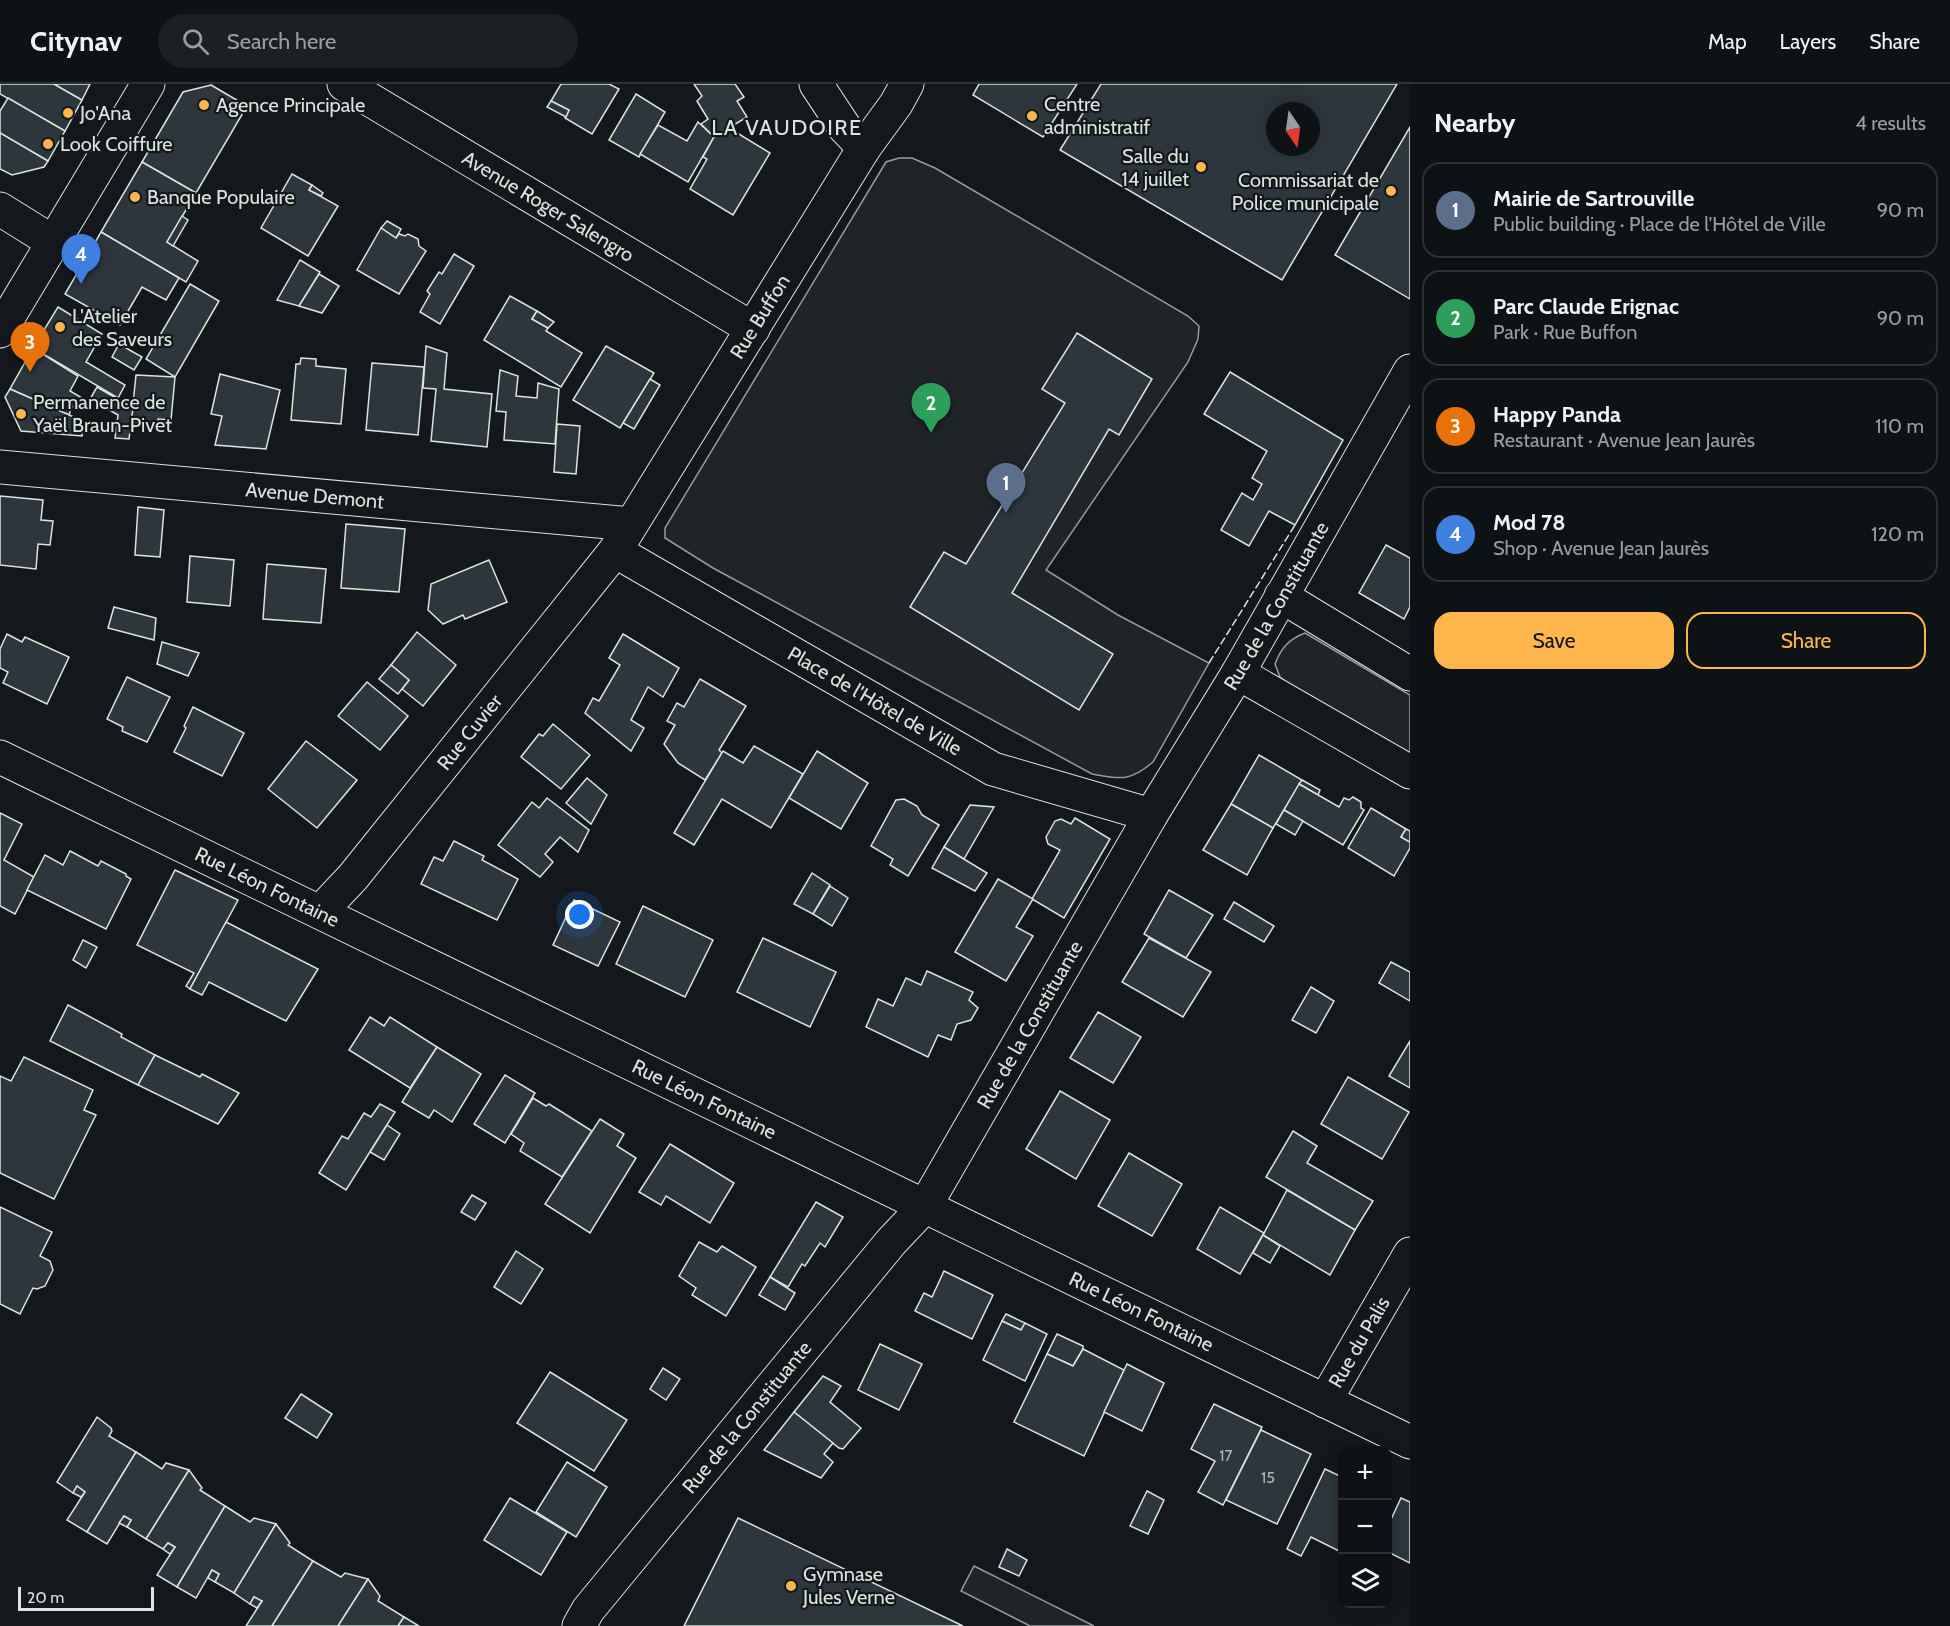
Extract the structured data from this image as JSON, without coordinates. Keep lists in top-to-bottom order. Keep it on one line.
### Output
{"streets":{"street":["Avenue Roger Salengro","Rue Buffon","Avenue Demont","Rue de la Constituante","Place de l'Hôtel de Ville","Rue Cuvier","Rue Léon Fontaine","Rue du Palis"]},"crossings":[["Avenue Roger Salengro","Rue Buffon"],["Rue Buffon","Avenue Demont"],["Rue Buffon","Place de l'Hôtel de Ville"],["Rue Buffon","Rue Cuvier"],["Avenue Demont","Place de l'Hôtel de Ville"],["Avenue Demont","Rue Cuvier"],["Rue de la Constituante","Place de l'Hôtel de Ville"],["Rue de la Constituante","Rue Léon Fontaine"],["Place de l'Hôtel de Ville","Rue Cuvier"],["Rue Cuvier","Rue Léon Fontaine"],["Rue Léon Fontaine","Rue du Palis"]],"districts":["LA VAUDOIRE"],"places":["Agence Principale","Jo'Ana","Centre administratif","Look Coiffure","Salle du 14 juillet","Commissariat de Police municipale","Banque Populaire","L'Atelier des Saveurs","Permanence de Yaël Braun-Pivet","Gymnase Jules Verne"],"house_numbers":["17","15"],"scale_bar":"20 m","north":"bottom","page":{"header":"Citynav","search":"Search here","nav":["Map","Layers","Share"],"heading":["Nearby","4 results"],"list":[{"mark":"1","name":"Mairie de Sartrouville","note":"Public building · Place de l'Hôtel de Ville","value":"90 m"},{"mark":"2","name":"Parc Claude Erignac","note":"Park · Rue Buffon","value":"90 m"},{"mark":"3","name":"Happy Panda","note":"Restaurant · Avenue Jean Jaurès","value":"110 m"},{"mark":"4","name":"Mod 78","note":"Shop · Avenue Jean Jaurès","value":"120 m"}],"pins":["4","3","2","1"],"buttons":["Save","Share"],"map_buttons":["+","−"],"scale":"20 m"}}
